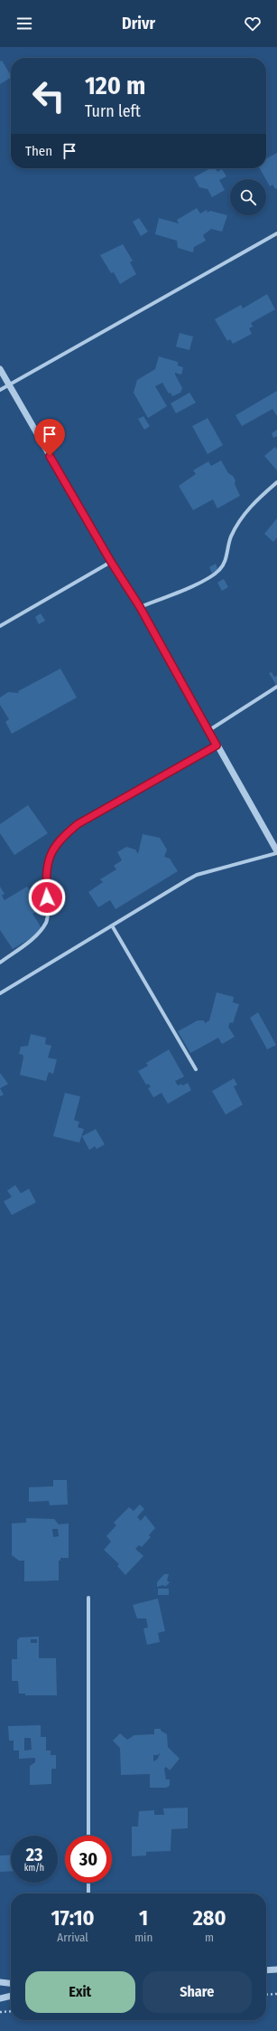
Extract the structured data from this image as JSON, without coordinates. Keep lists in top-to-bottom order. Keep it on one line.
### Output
{"page":{"header":"Drivr","turn":["120 m","Turn left"],"then":"Then","speed":"23 km/h","limit":"30","eta":["17:10","Arrival","1","min","280","m"],"buttons":["Exit","Share"]}}
